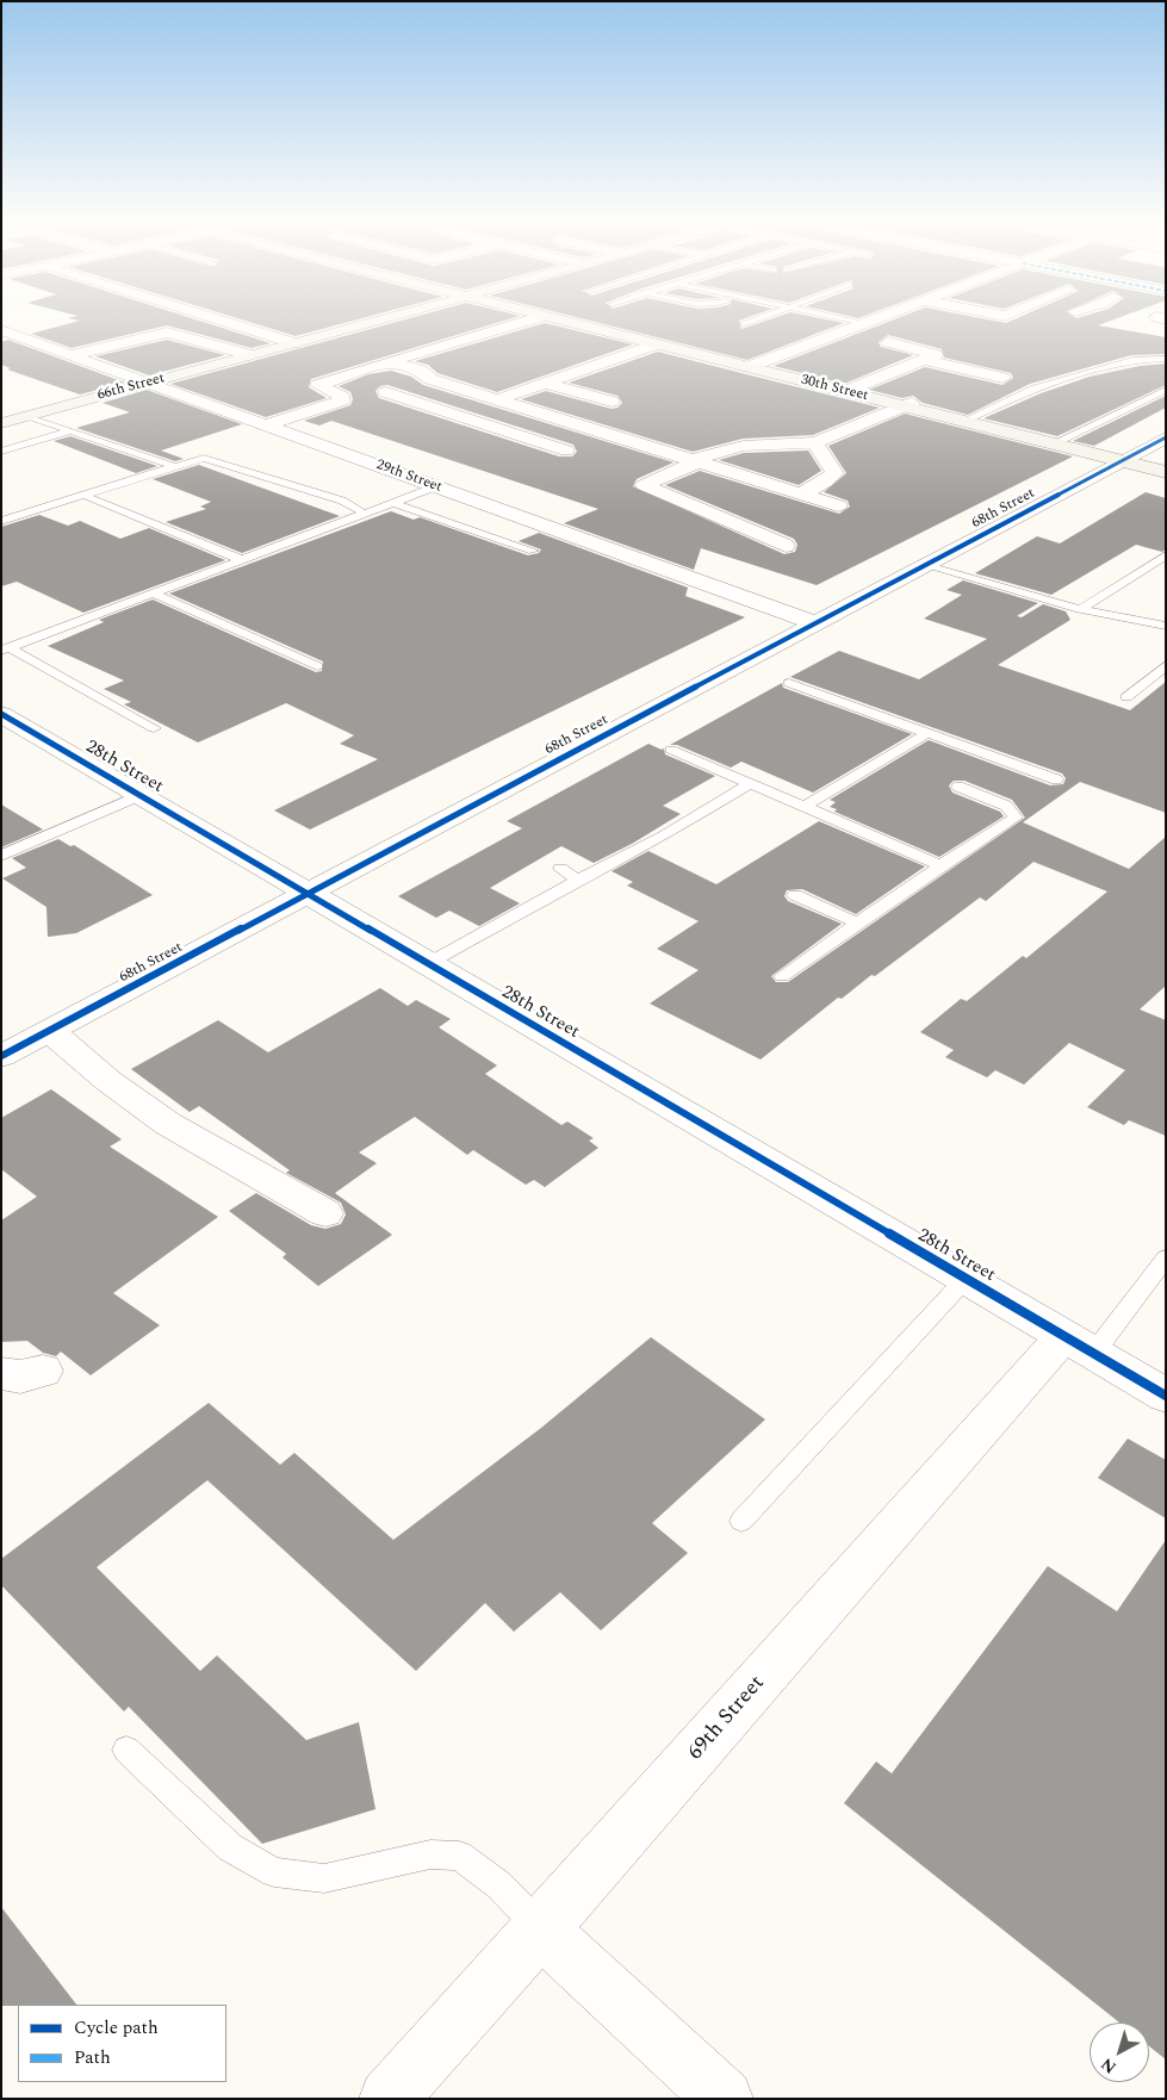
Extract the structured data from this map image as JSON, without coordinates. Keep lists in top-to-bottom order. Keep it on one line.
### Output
{"streets":{"main road":["66th Street","30th Street"],"street":["29th Street","68th Street","28th Street","69th Street"]},"crossings":[["66th Street","29th Street"],["30th Street","68th Street"],["29th Street","68th Street"],["68th Street","28th Street"],["28th Street","69th Street"]],"legend":["Cycle path","Path"],"north":"bottom left"}
